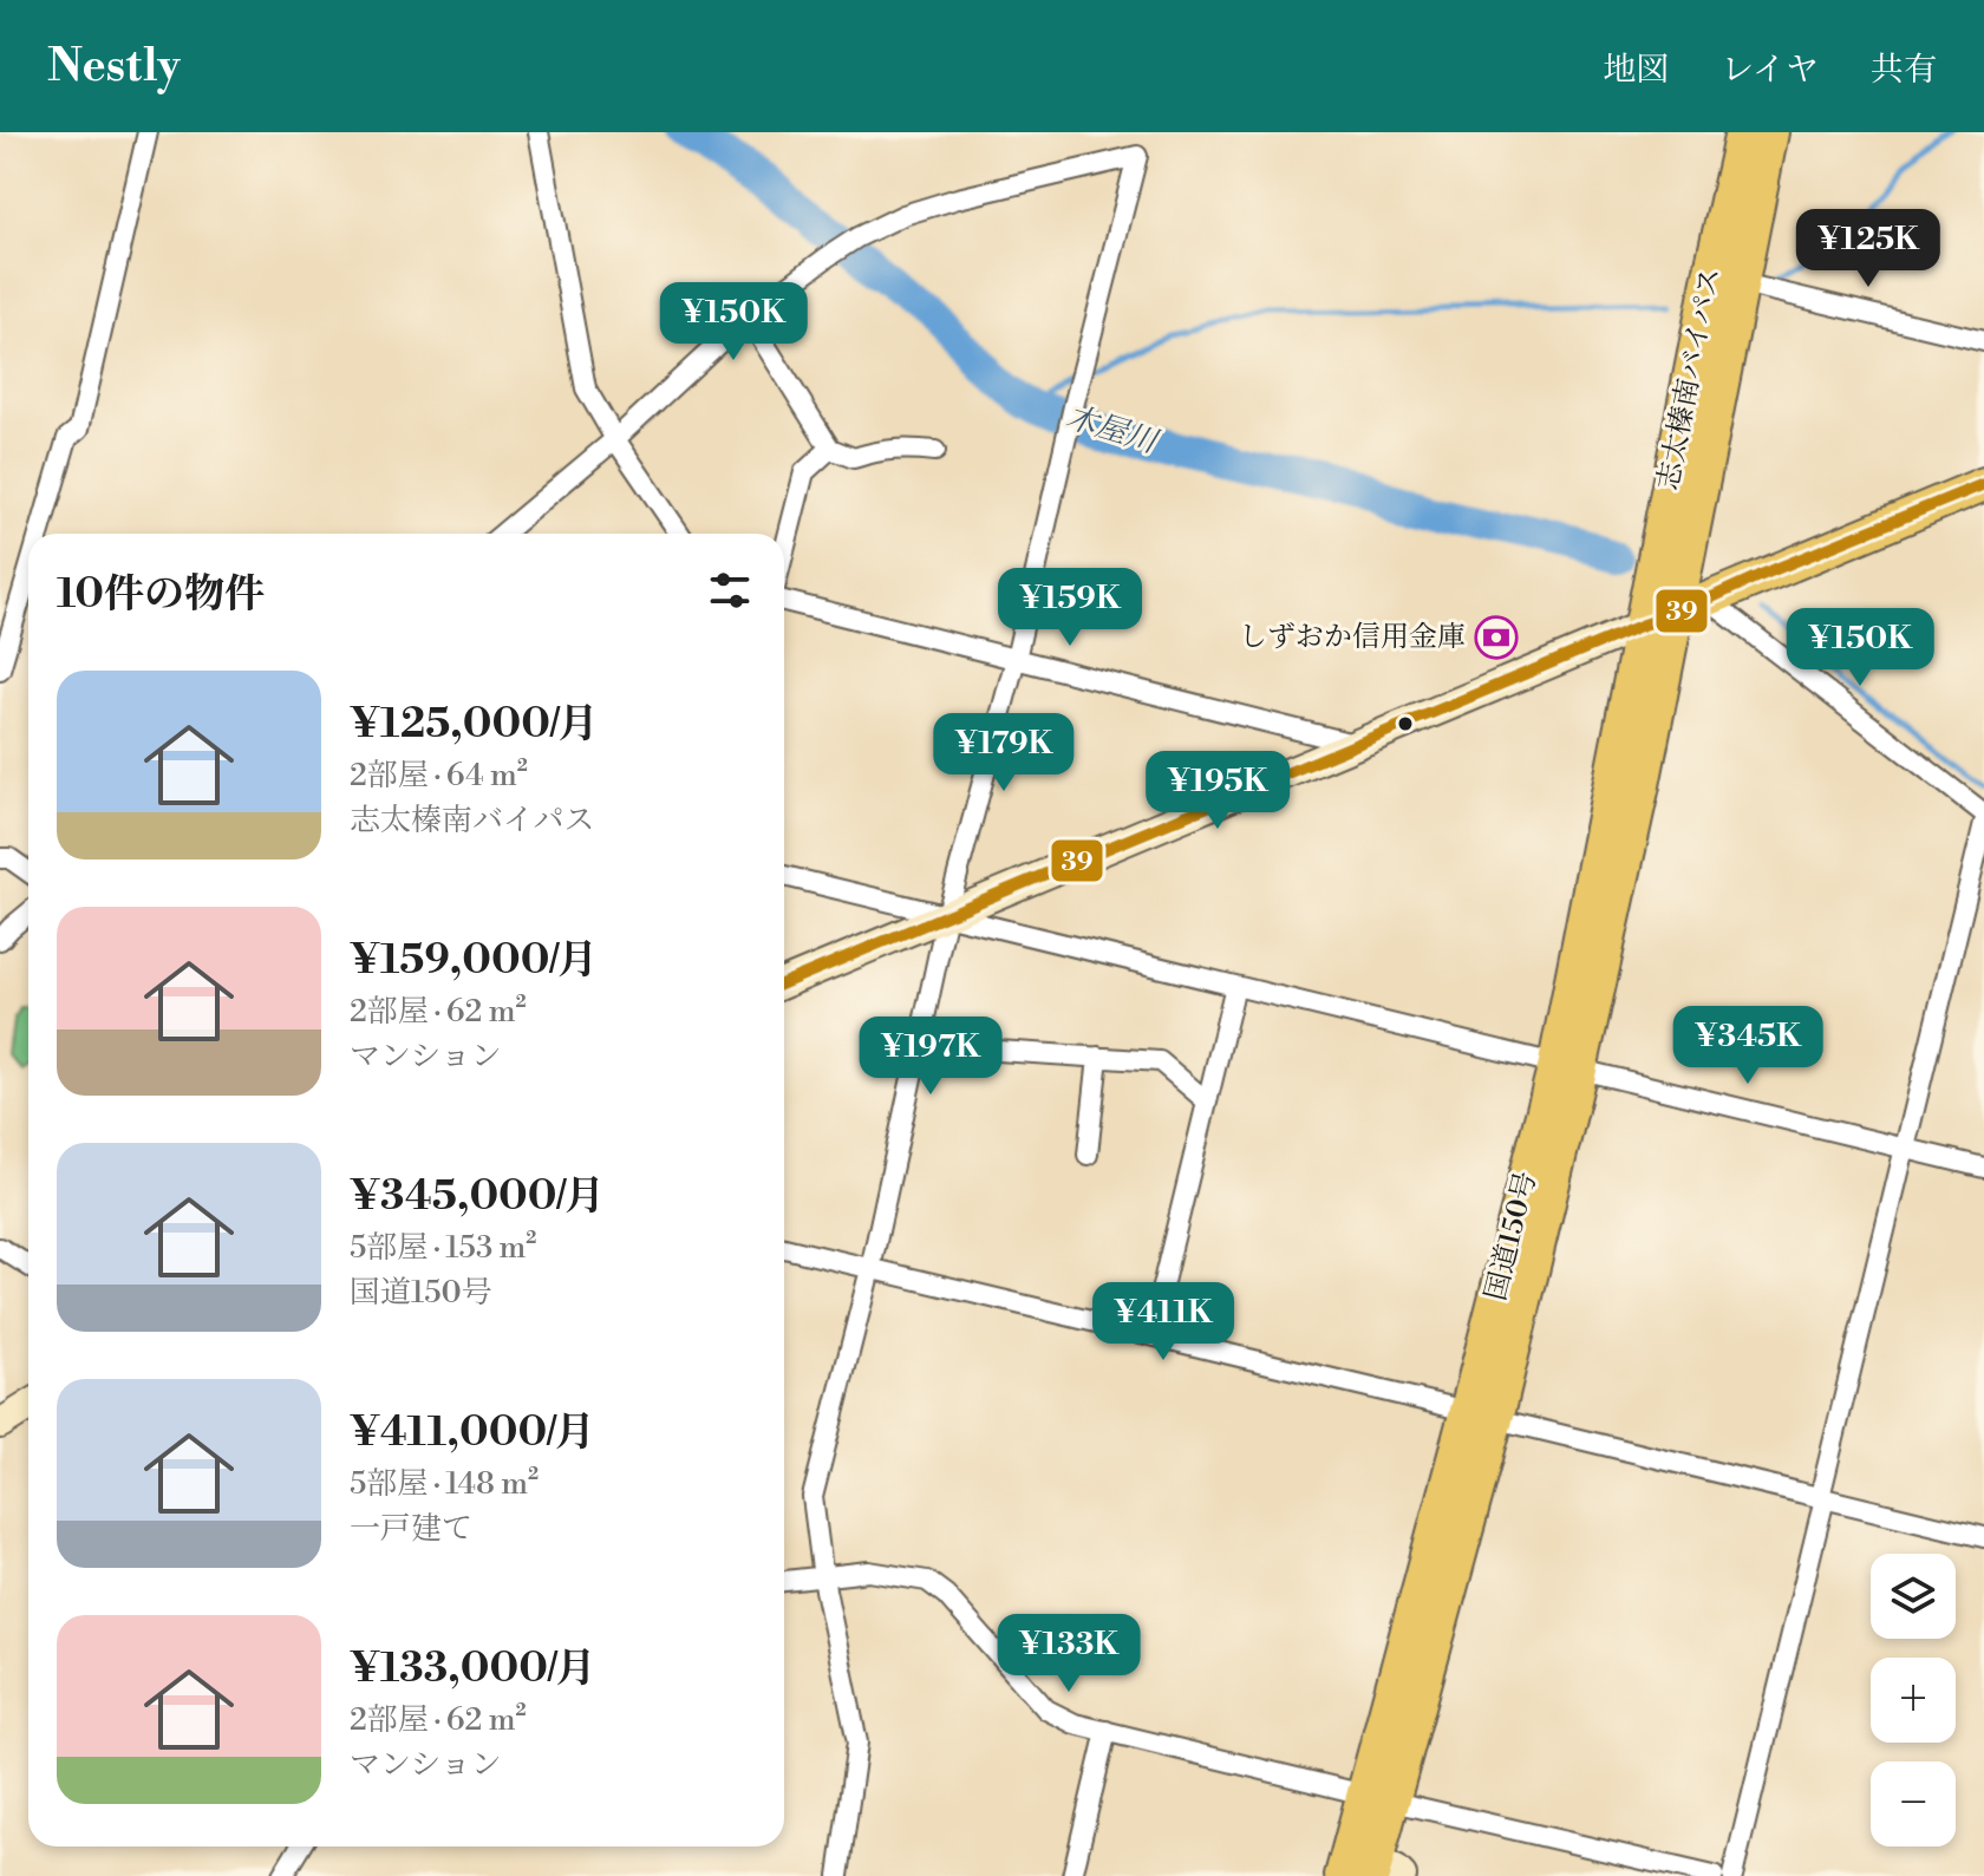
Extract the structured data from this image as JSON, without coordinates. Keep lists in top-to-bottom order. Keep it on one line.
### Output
{"streets":{"highway":["志太榛南バイパス","国道150号"]},"crossings":[["志太榛南バイパス","国道150号"]],"water":["木屋川"],"places":{"bank":["しずおか信用金庫"]},"lines":["transit line 39"],"page":{"header":"Nestly","nav":["地図","レイヤ","共有"],"price":["¥125K","¥150K","¥159K","¥150K","¥179K","¥195K","¥345K","¥197K","¥411K","¥133K"],"heading":"10件の物件","list":[{"name":"¥125,000/月","note":"2部屋 · 64 m² · 志太榛南バイパス"},{"name":"¥159,000/月","note":"2部屋 · 62 m² · マンション"},{"name":"¥345,000/月","note":"5部屋 · 153 m² · 国道150号"},{"name":"¥411,000/月","note":"5部屋 · 148 m² · 一戸建て"},{"name":"¥133,000/月","note":"2部屋 · 62 m² · マンション"}],"map_buttons":["+","−"]}}
